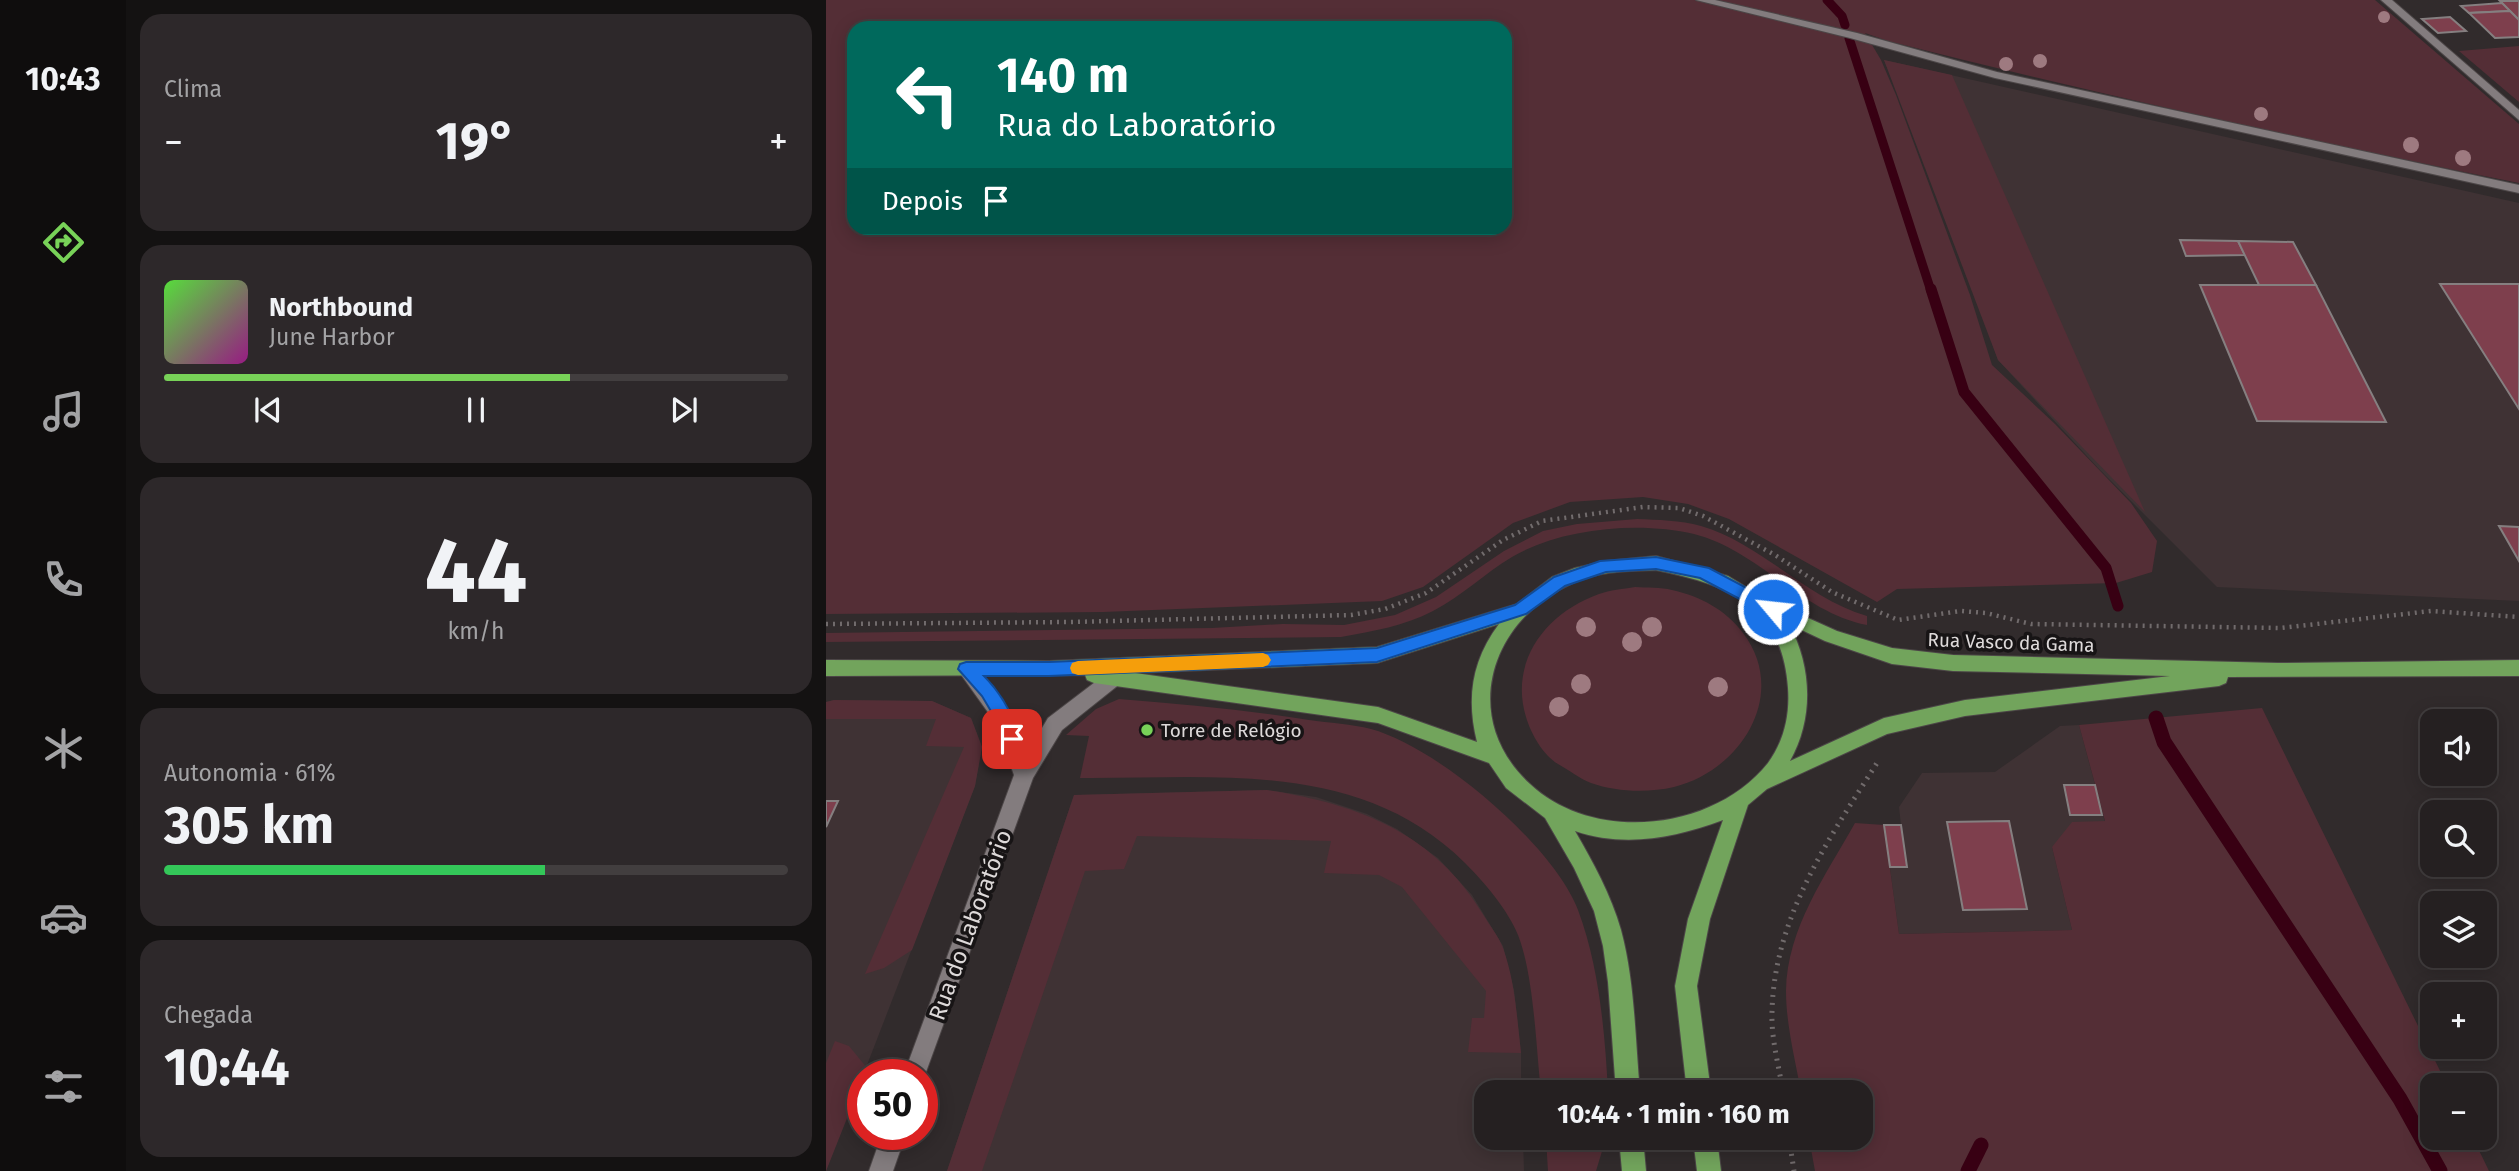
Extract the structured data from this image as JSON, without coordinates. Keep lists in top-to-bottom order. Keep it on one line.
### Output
{"streets":{"main road":["Rua Vasco da Gama"],"street":["Rua do Laboratório"]},"places":["Torre de Relógio"],"page":{"tabs":"10:43","tile":["Clima",["44","km/h"],["Autonomia · 61%","305 km"],["Chegada","10:44"]],"turn":["140 m","Rua do Laboratório"],"heat":["−","19°","+"],"then":"Depois","song":["Northbound","June Harbor"],"map_buttons":["+","−"],"limit":"50","trip":"10:44 · 1 min · 160 m"}}
